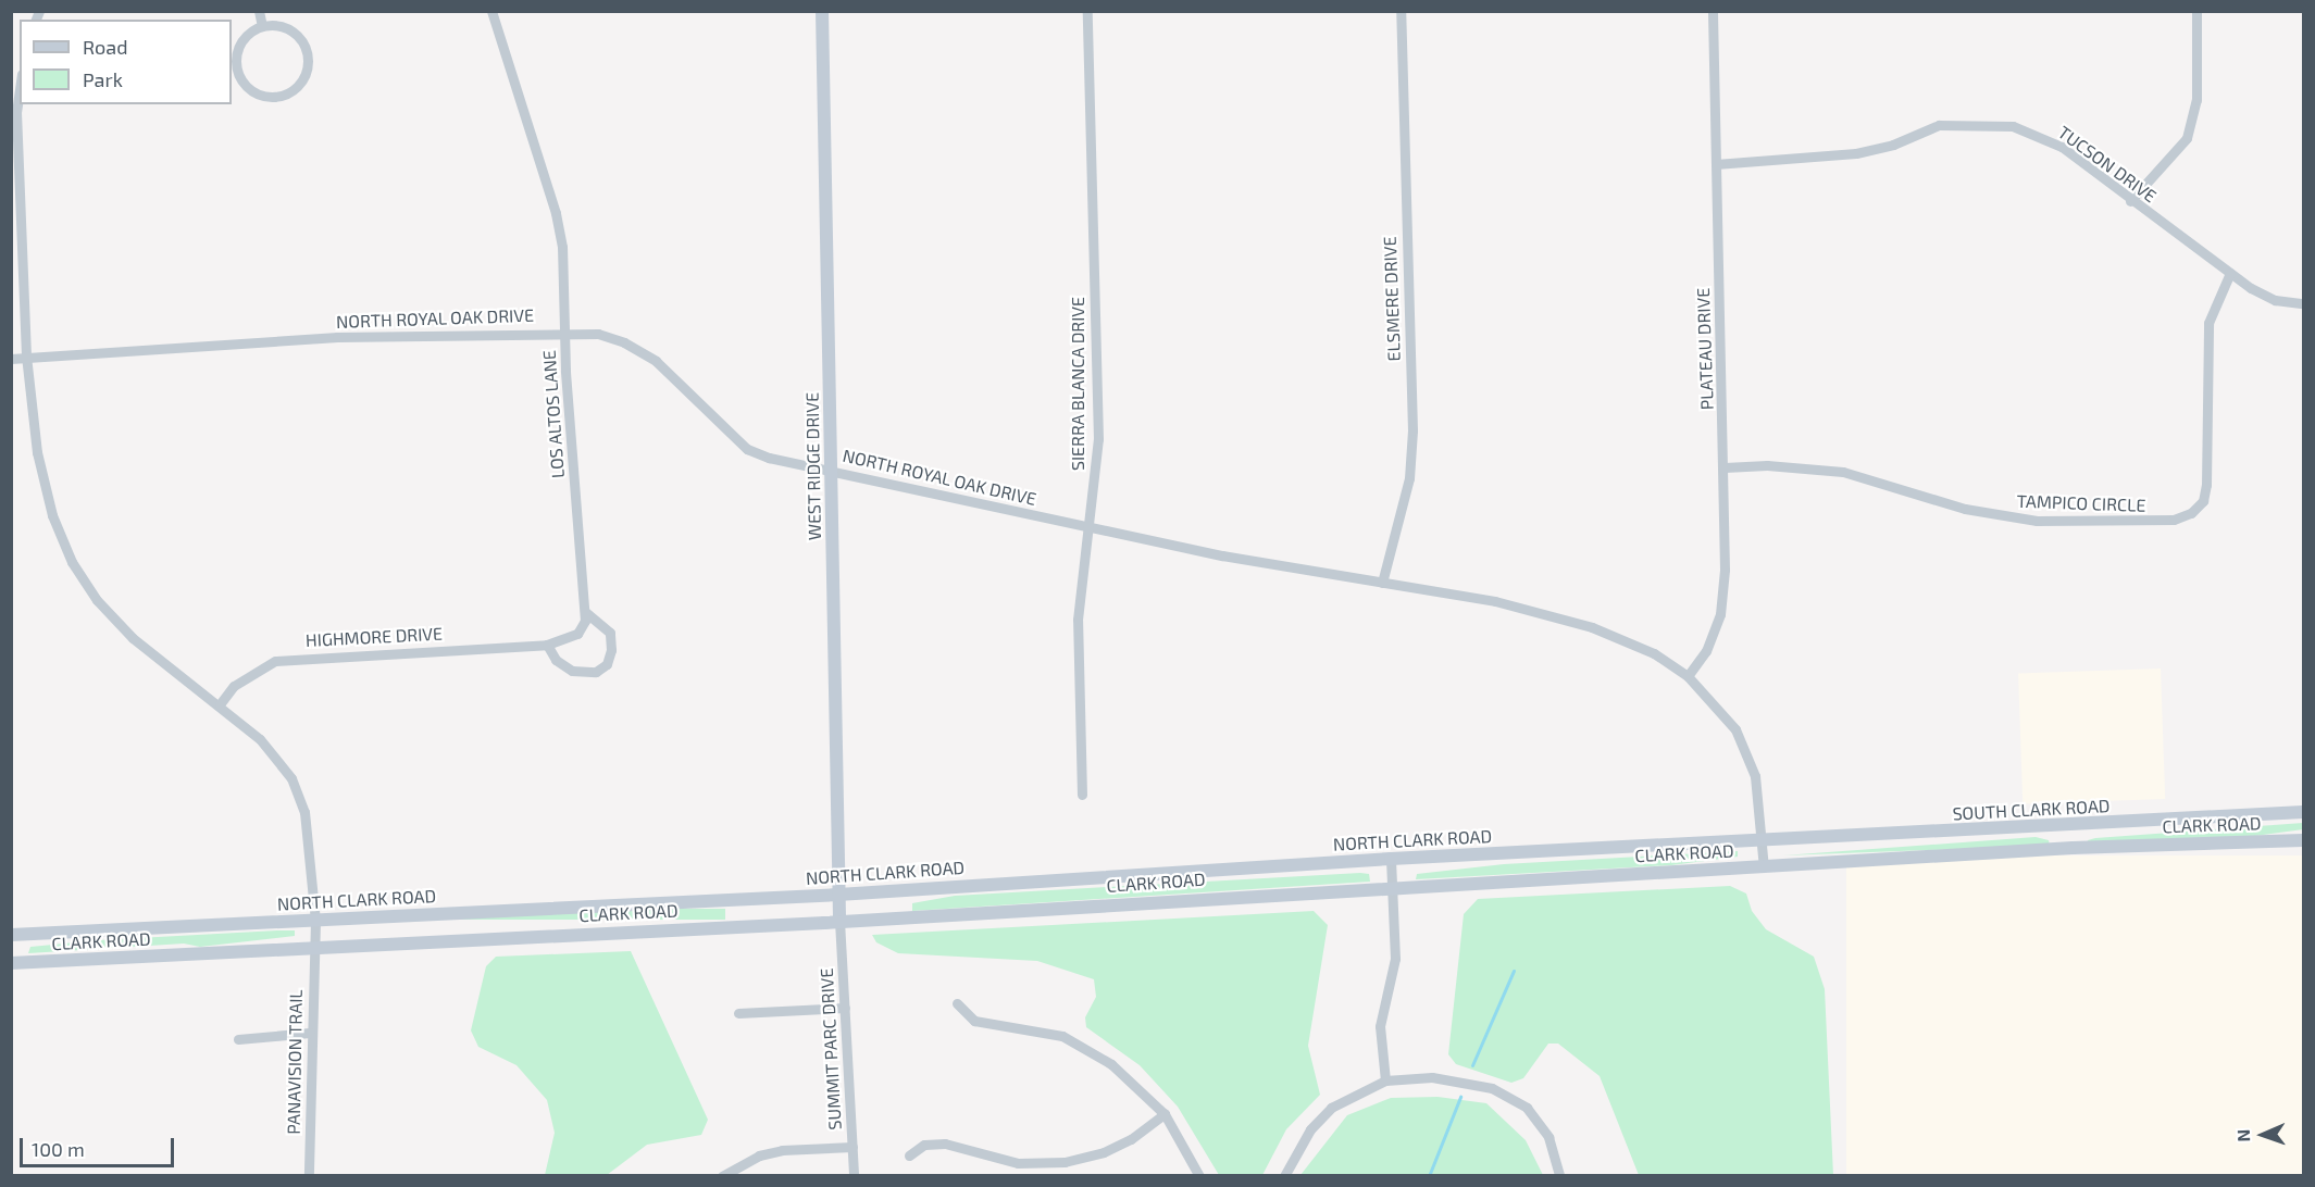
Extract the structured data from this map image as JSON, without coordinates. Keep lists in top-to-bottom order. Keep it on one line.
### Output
{"streets":{"main road":["WEST RIDGE DRIVE","SOUTH CLARK ROAD","CLARK ROAD","NORTH CLARK ROAD"],"street":["TUCSON DRIVE","ELSMERE DRIVE","NORTH ROYAL OAK DRIVE","PLATEAU DRIVE","SIERRA BLANCA DRIVE","LOS ALTOS LANE","TAMPICO CIRCLE","HIGHMORE DRIVE","SUMMIT PARC DRIVE","PANAVISION TRAIL"]},"crossings":[["TUCSON DRIVE","PLATEAU DRIVE"],["TUCSON DRIVE","TAMPICO CIRCLE"],["ELSMERE DRIVE","NORTH ROYAL OAK DRIVE"],["NORTH ROYAL OAK DRIVE","PLATEAU DRIVE"],["NORTH ROYAL OAK DRIVE","SIERRA BLANCA DRIVE"],["NORTH ROYAL OAK DRIVE","LOS ALTOS LANE"],["NORTH ROYAL OAK DRIVE","WEST RIDGE DRIVE"],["NORTH ROYAL OAK DRIVE","SOUTH CLARK ROAD"],["NORTH ROYAL OAK DRIVE","CLARK ROAD"],["NORTH ROYAL OAK DRIVE","NORTH CLARK ROAD"],["NORTH ROYAL OAK DRIVE","PANAVISION TRAIL"],["PLATEAU DRIVE","TAMPICO CIRCLE"],["WEST RIDGE DRIVE","CLARK ROAD"],["WEST RIDGE DRIVE","NORTH CLARK ROAD"],["WEST RIDGE DRIVE","SUMMIT PARC DRIVE"],["HIGHMORE DRIVE","PANAVISION TRAIL"],["SOUTH CLARK ROAD","NORTH CLARK ROAD"],["CLARK ROAD","SUMMIT PARC DRIVE"],["CLARK ROAD","PANAVISION TRAIL"],["NORTH CLARK ROAD","PANAVISION TRAIL"]],"legend":["Road","Park"],"scale_bar":"100 m","north":"left"}
